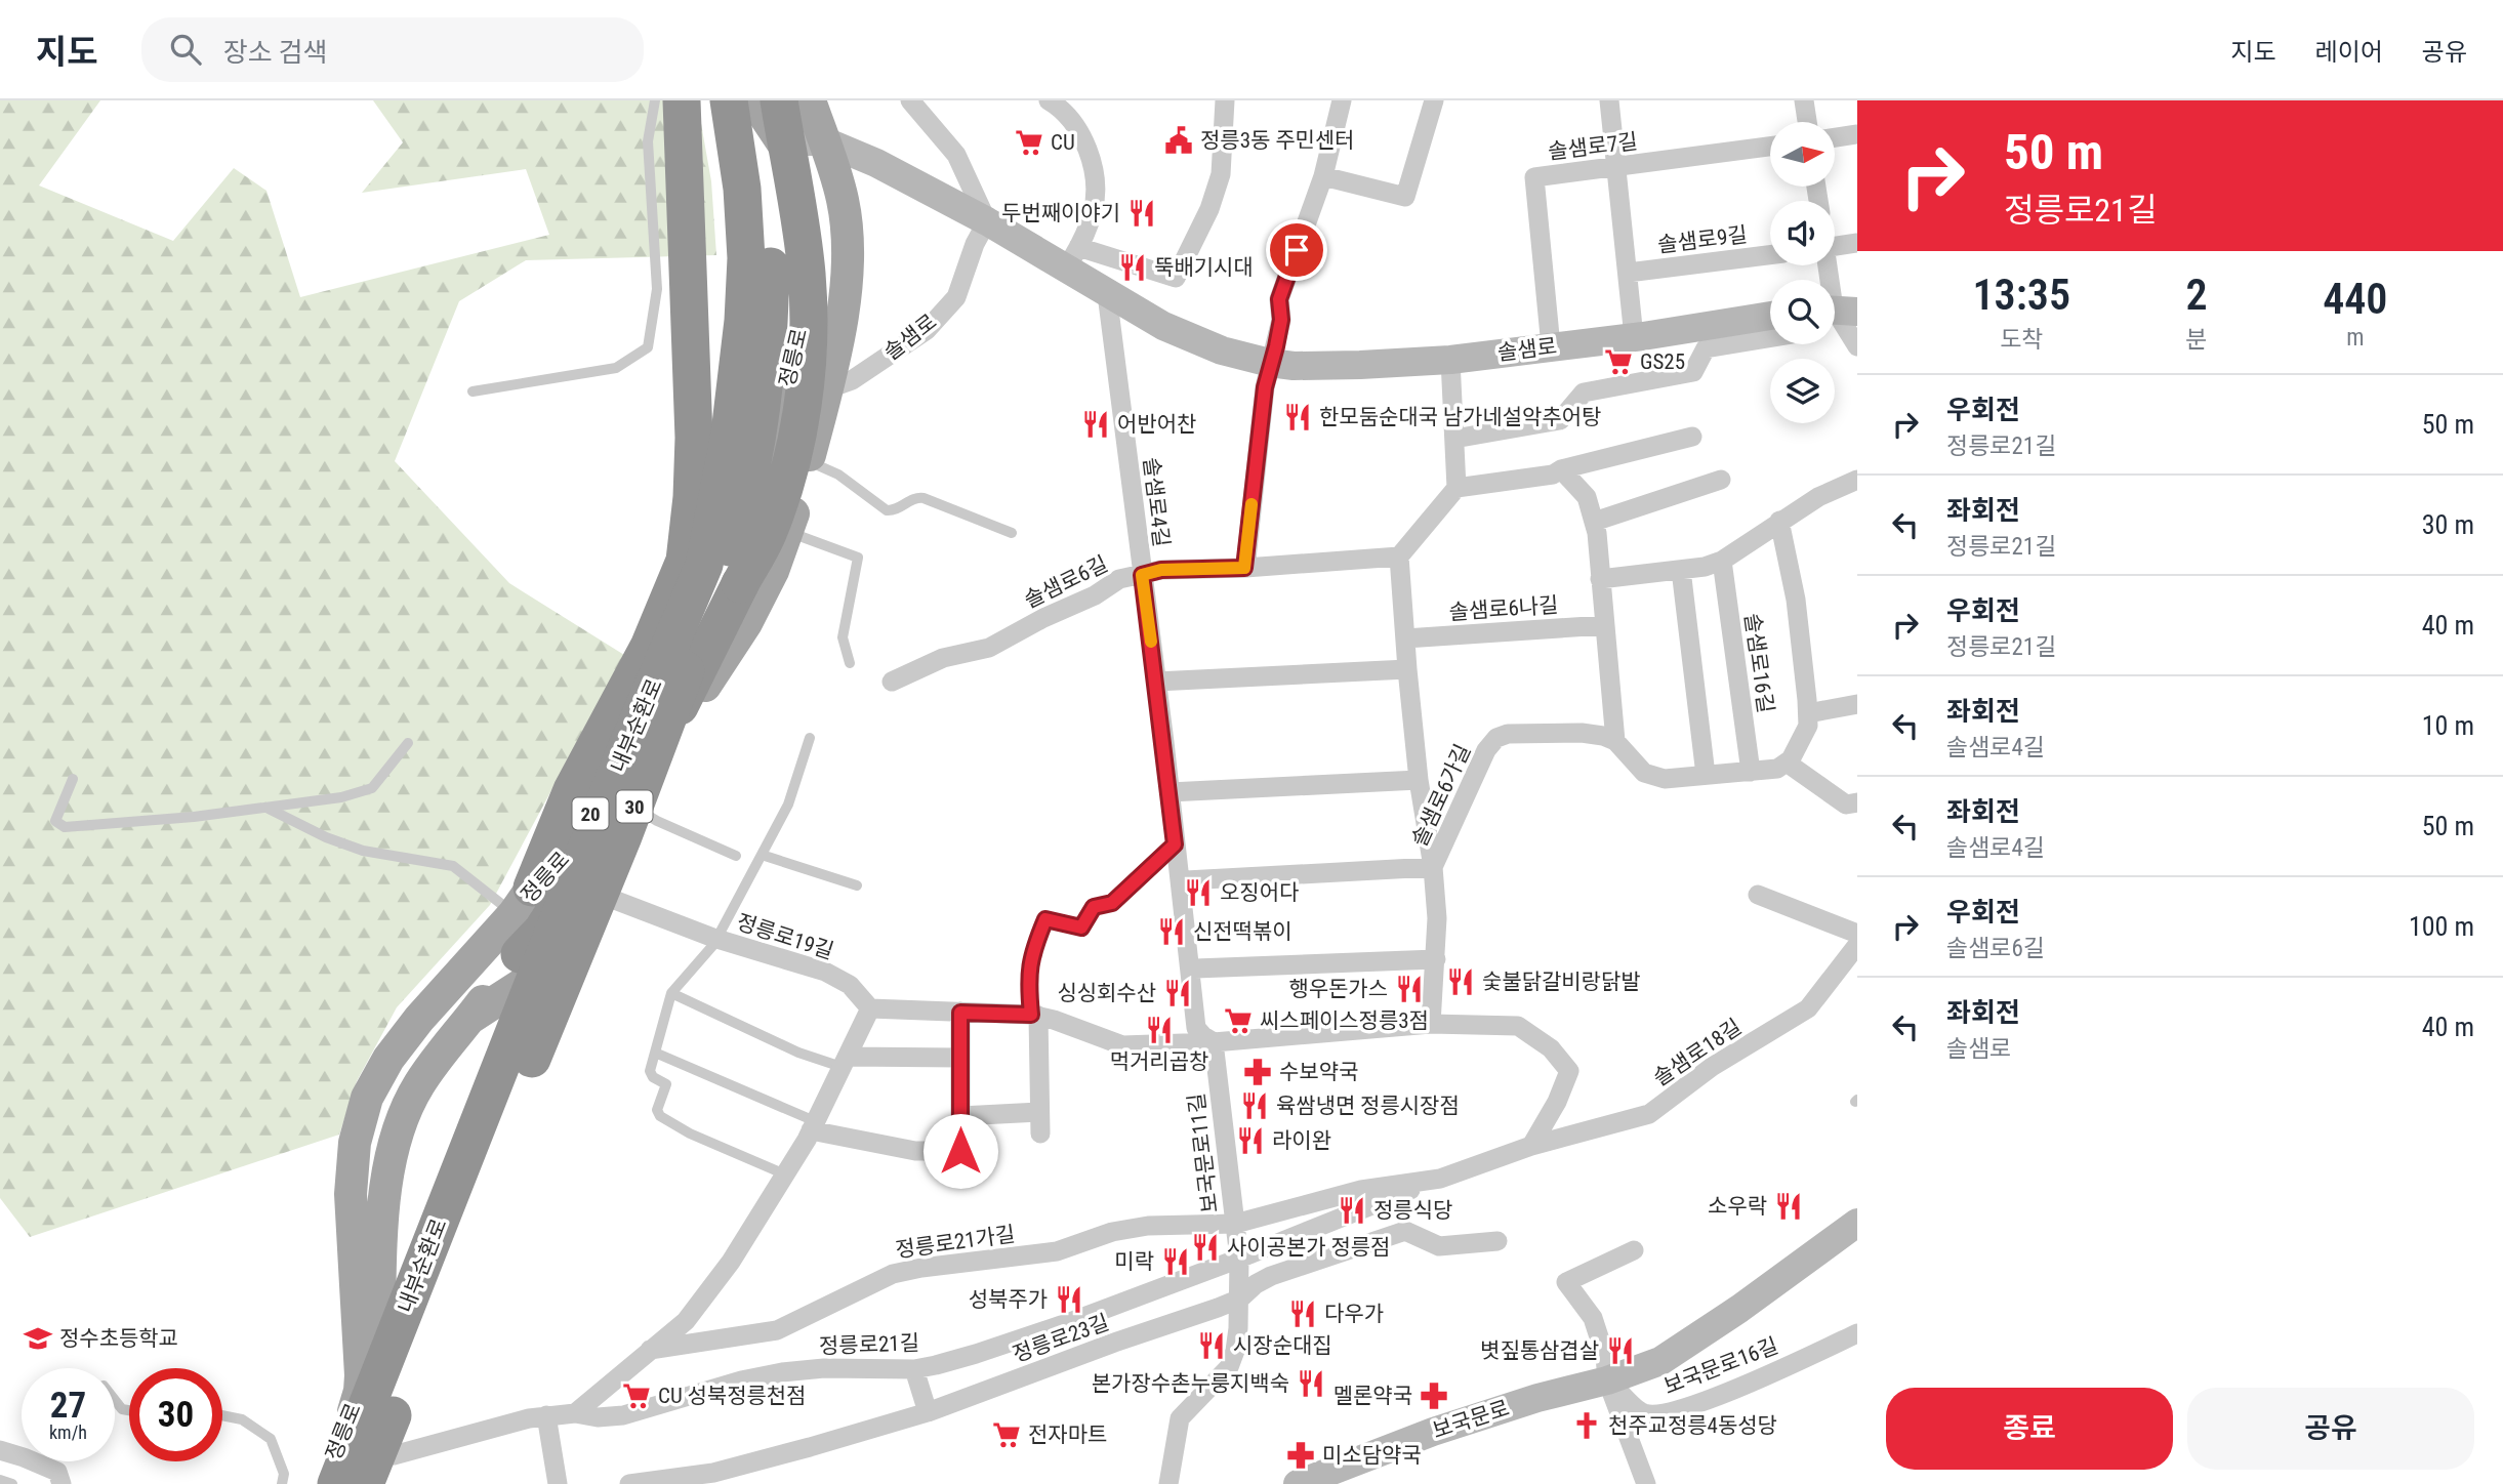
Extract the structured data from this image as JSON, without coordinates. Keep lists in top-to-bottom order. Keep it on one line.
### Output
{"streets":{"highway":["내부순환로","30"],"main road":["솔샘로","정릉로","20","보국문로"],"street":["솔샘로7길","솔샘로9길","솔샘로4길","솔샘로6길","솔샘로6나길","솔샘로16길","솔샘로6가길","정릉로19길","솔샘로18길","보국문로11길","정릉로21가길","정릉로23길","정릉로21길","보국문로16길"]},"crossings":[["솔샘로7길","솔샘로"],["솔샘로","정릉로"],["솔샘로","솔샘로4길"],["정릉로","내부순환로"],["정릉로","정릉로21길"],["솔샘로4길","솔샘로6길"],["솔샘로4길","보국문로11길"],["내부순환로","정릉로21길"],["솔샘로18길","보국문로11길"],["솔샘로18길","정릉로21가길"],["보국문로11길","정릉로21가길"],["보국문로11길","정릉로23길"],["보국문로11길","정릉로21길"],["보국문로16길","보국문로"]],"places":{"public building":["정릉3동 주민센터"],"supermarket":["CU","GS25","씨스페이스정릉3점","CU 성북정릉천점","전자마트"],"restaurant":["두번째이야기","뚝배기시대","한모둠순대국 남가네설악추어탕","어반어찬","오징어다","신전떡볶이","숯불닭갈비랑닭발","행우돈가스","싱싱회수산","먹거리곱창","육쌈냉면 정릉시장점","라이완","소우락","정릉식당","사이공본가 정릉점","미락","성북주가","다우가","시장순대집","볏짚통삼겹살","본가장수촌누룽지백숙"],"pharmacy":["수보약국","멜론약국","미소담약국"],"school or university":["정수초등학교"],"church":["천주교정릉4동성당"]},"north":"right","page":{"header":"지도","search":"장소 검색","nav":["지도","레이어","공유"],"turn":["50 m","정릉로21길"],"eta":["13:35","도착","2","분","440","m"],"list":[{"name":"우회전","note":"정릉로21길","value":"50 m"},{"name":"좌회전","note":"정릉로21길","value":"30 m"},{"name":"우회전","note":"정릉로21길","value":"40 m"},{"name":"좌회전","note":"솔샘로4길","value":"10 m"},{"name":"좌회전","note":"솔샘로4길","value":"50 m"},{"name":"우회전","note":"솔샘로6길","value":"100 m"},{"name":"좌회전","note":"솔샘로","value":"40 m"}],"speed":"27 km/h","limit":"30","buttons":["종료","공유"]}}
